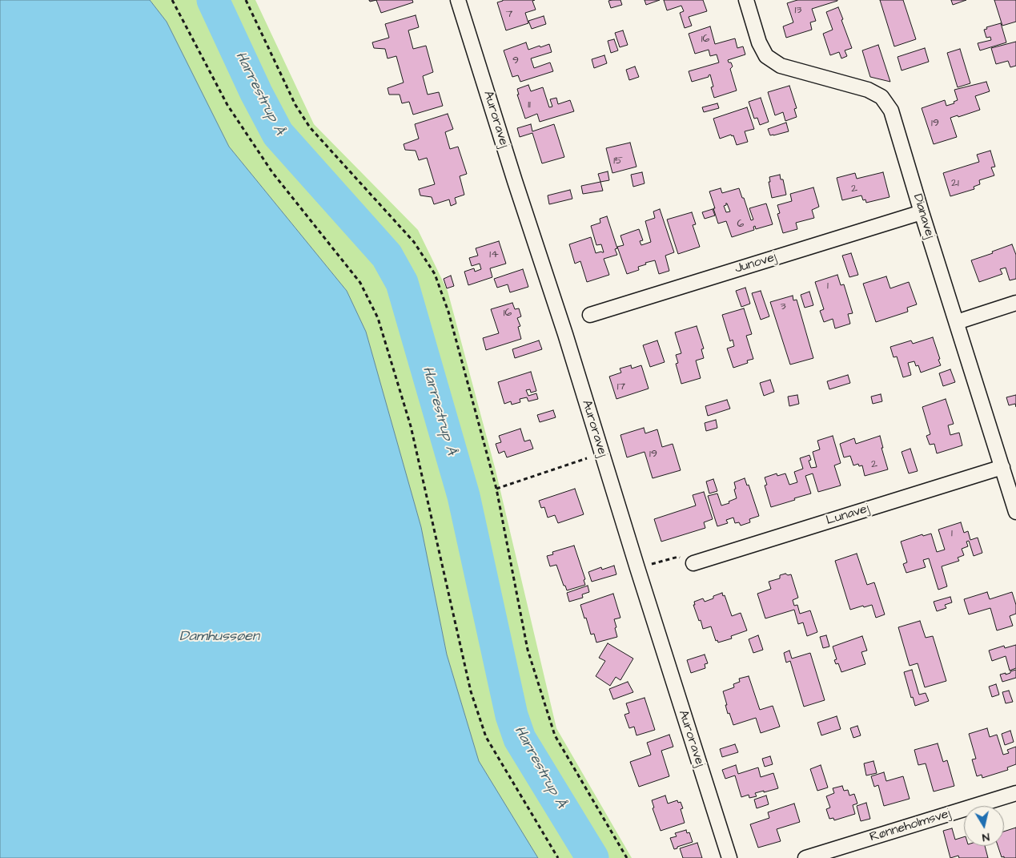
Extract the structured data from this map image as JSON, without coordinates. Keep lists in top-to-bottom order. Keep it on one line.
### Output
{"streets":{"street":["Auroravej","Dianavej","Junovej","Lunavej","Rønneholmsvej"]},"crossings":[["Dianavej","Junovej"],["Dianavej","Lunavej"]],"water":["Harrestrup Å","Damhussøen"],"house_numbers":["13","7","16","9","11","19","15","21","2","6","14","1","3","16","17","19","2","1"],"north":"bottom"}
